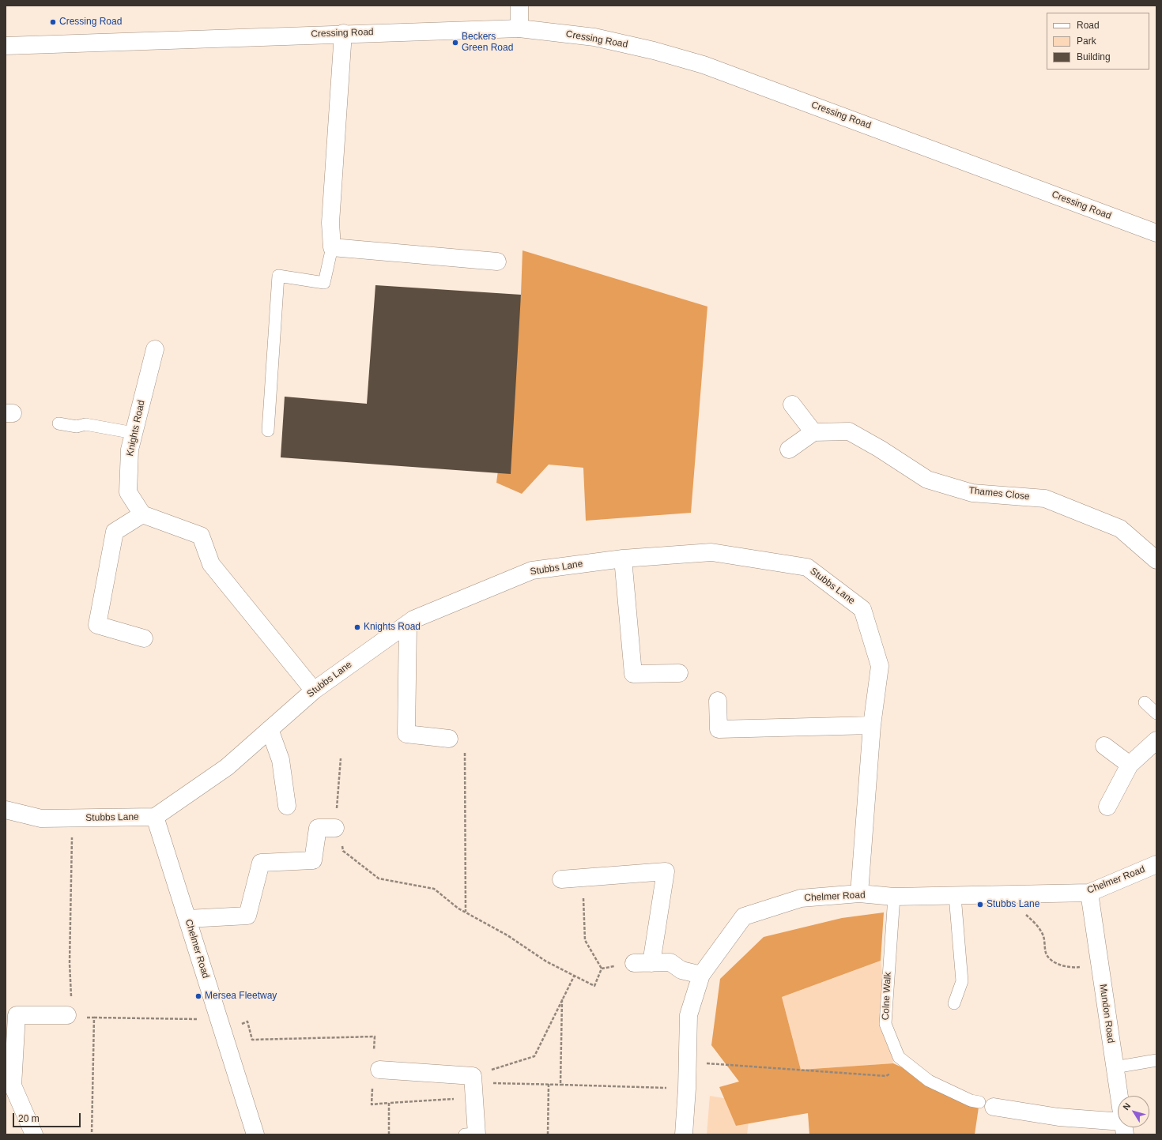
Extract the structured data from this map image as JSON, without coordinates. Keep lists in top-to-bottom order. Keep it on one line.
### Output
{"streets":{"street":["Cressing Road","Knights Road","Thames Close","Stubbs Lane","Chelmer Road","Colne Walk","Mundon Road"]},"crossings":[["Stubbs Lane","Chelmer Road"],["Chelmer Road","Colne Walk"],["Chelmer Road","Mundon Road"],["Colne Walk","Mundon Road"]],"places":["Cressing Road","Beckers Green Road","Knights Road","Stubbs Lane","Mersea Fleetway"],"legend":["Road","Park","Building"],"scale_bar":"20 m","north":"top left"}
